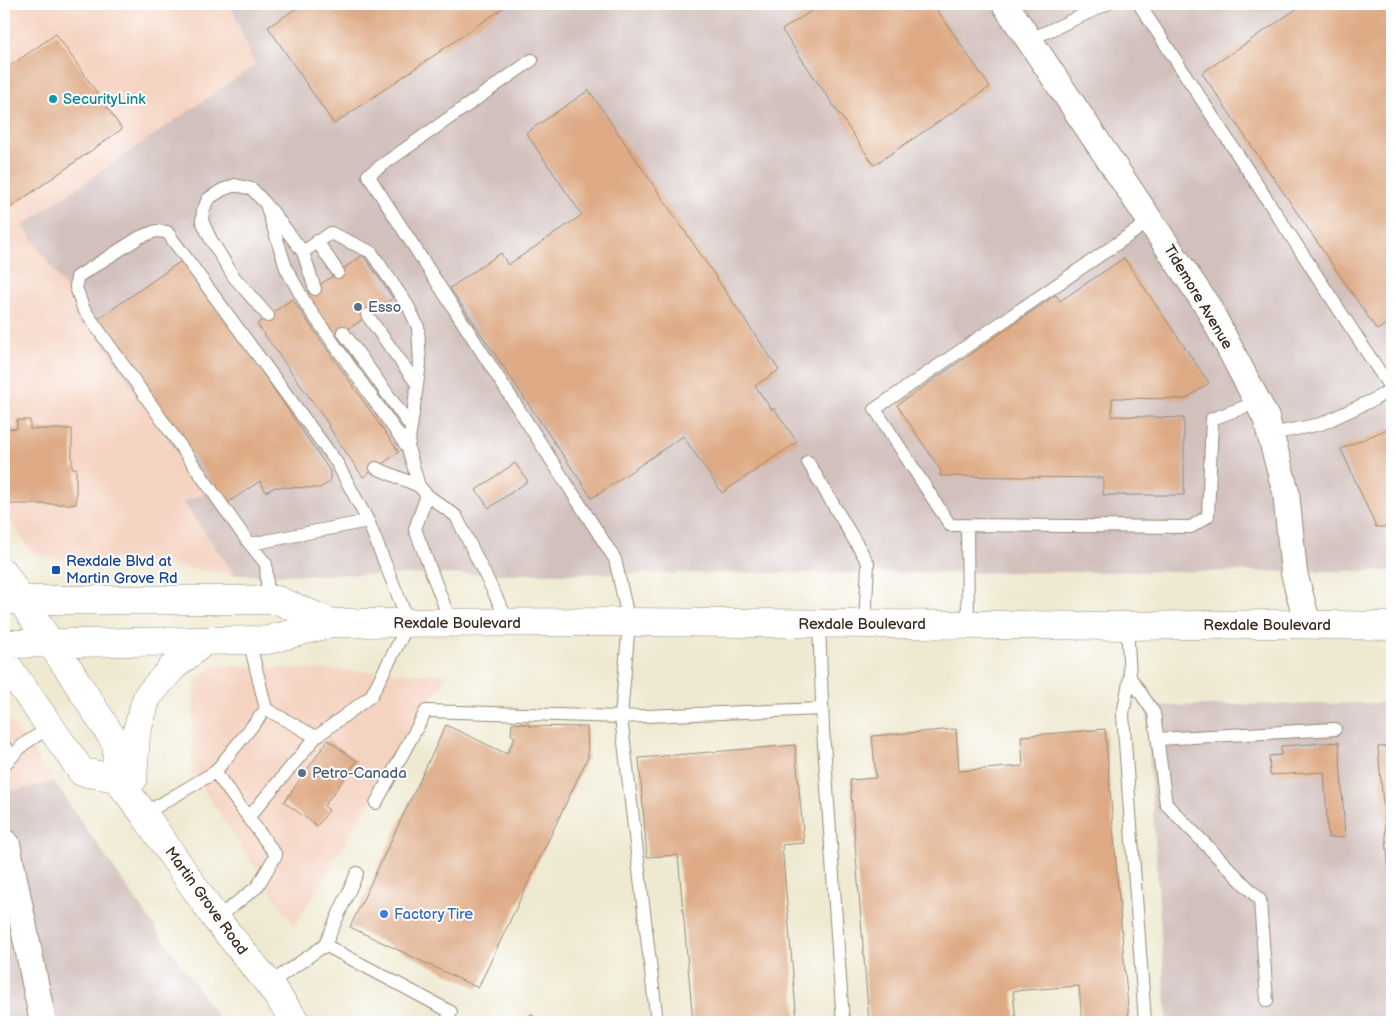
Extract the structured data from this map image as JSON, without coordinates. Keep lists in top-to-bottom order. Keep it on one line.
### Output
{"streets":{"main road":["Rexdale Boulevard","Martin Grove Road"],"street":["Tidemore Avenue"]},"crossings":[["Tidemore Avenue","Rexdale Boulevard"]],"places":{"other":["SecurityLink","Esso","Petro-Canada","Factory Tire"],"transit":["Rexdale Blvd at Martin Grove Rd"]}}
